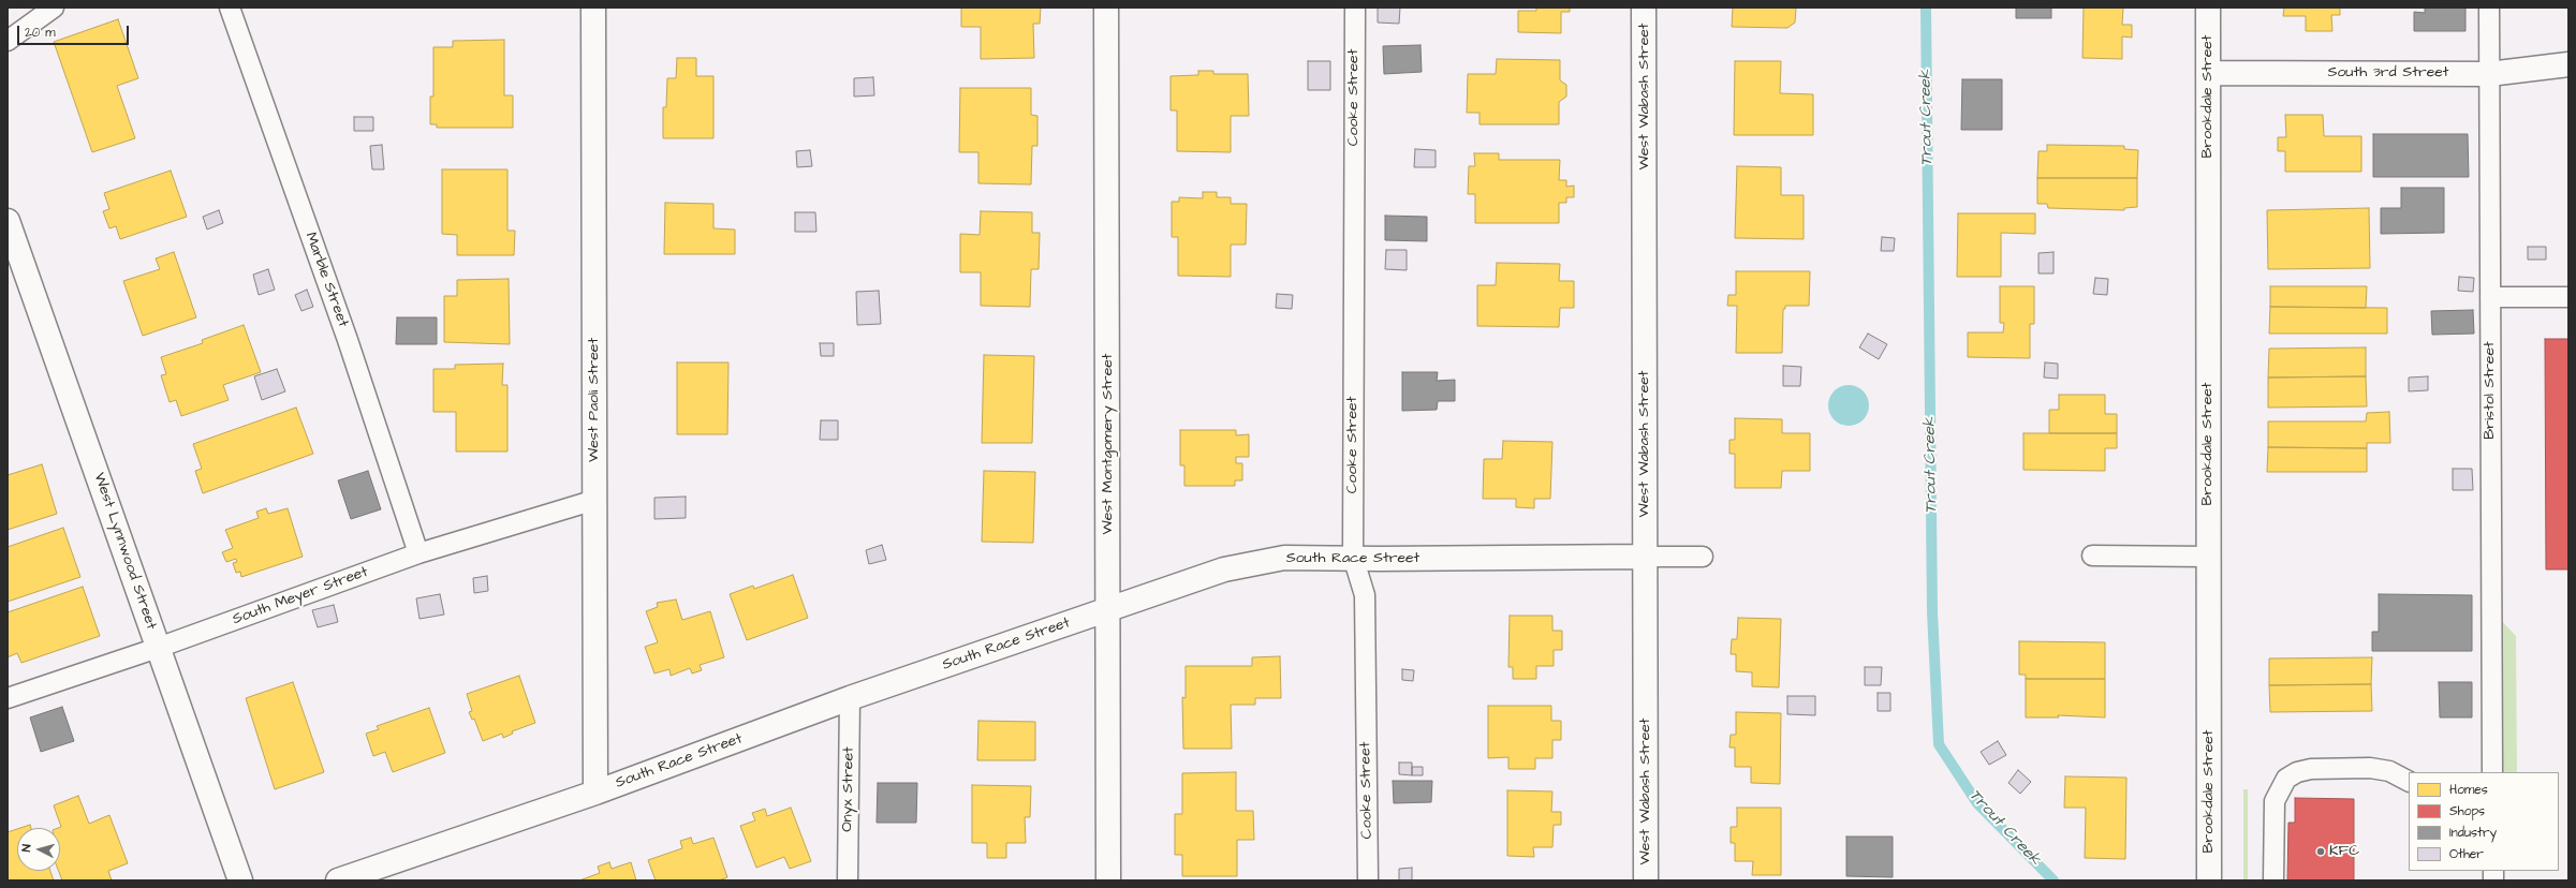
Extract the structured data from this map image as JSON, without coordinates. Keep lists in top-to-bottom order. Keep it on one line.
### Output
{"streets":{"street":["South 3rd Street","West Wabash Street","Brookdale Street","West Paoli Street","West Montgomery Street","West Lynnwood Street","South Race Street"],"lane":["Cooke Street","Marble Street","Bristol Street","South Meyer Street","Onyx Street"]},"crossings":[["South 3rd Street","Brookdale Street"],["South 3rd Street","Bristol Street"],["West Wabash Street","South Race Street"],["Cooke Street","South Race Street"],["Marble Street","South Meyer Street"],["West Paoli Street","South Race Street"],["West Paoli Street","South Meyer Street"],["West Montgomery Street","South Race Street"],["West Lynnwood Street","South Meyer Street"],["South Race Street","Onyx Street"]],"water":["Trout Creek"],"places":["KFC"],"legend":["Homes","Shops","Industry","Other"],"scale_bar":"20 m","north":"left"}
